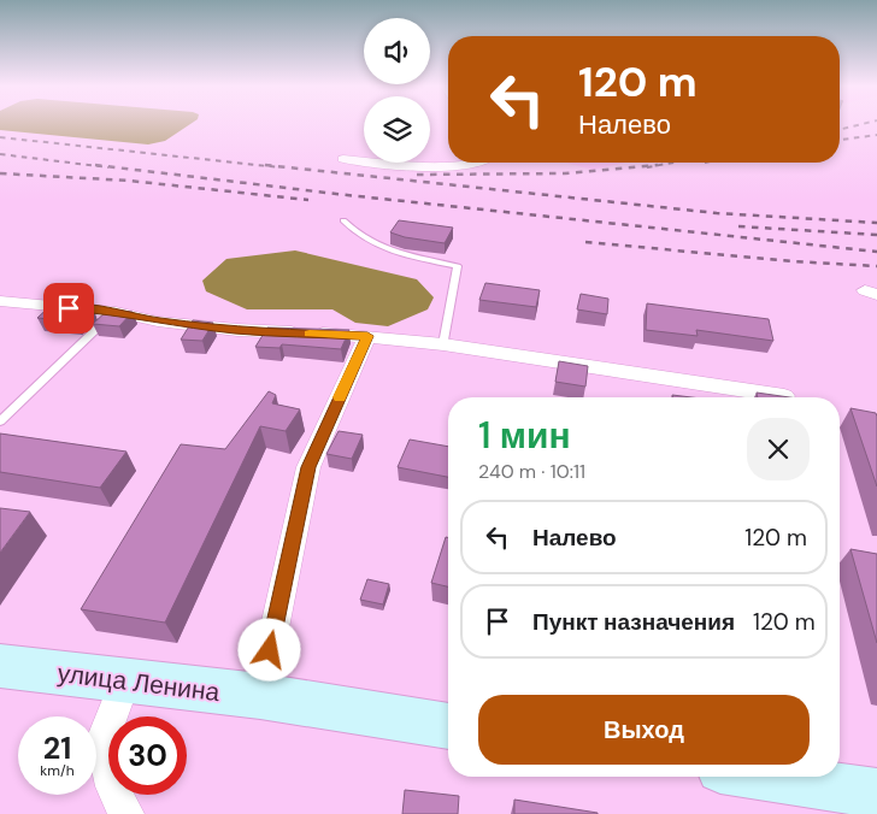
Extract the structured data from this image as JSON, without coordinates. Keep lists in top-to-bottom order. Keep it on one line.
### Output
{"streets":{"street":["улица Ленина"]},"page":{"turn":["120 m","Налево"],"heading":["1 мин","240 m · 10:11"],"list":[{"name":"Налево","value":"120 m"},{"name":"Пункт назначения","value":"120 m"}],"buttons":"Выход","speed":"21 km/h","limit":"30"}}
